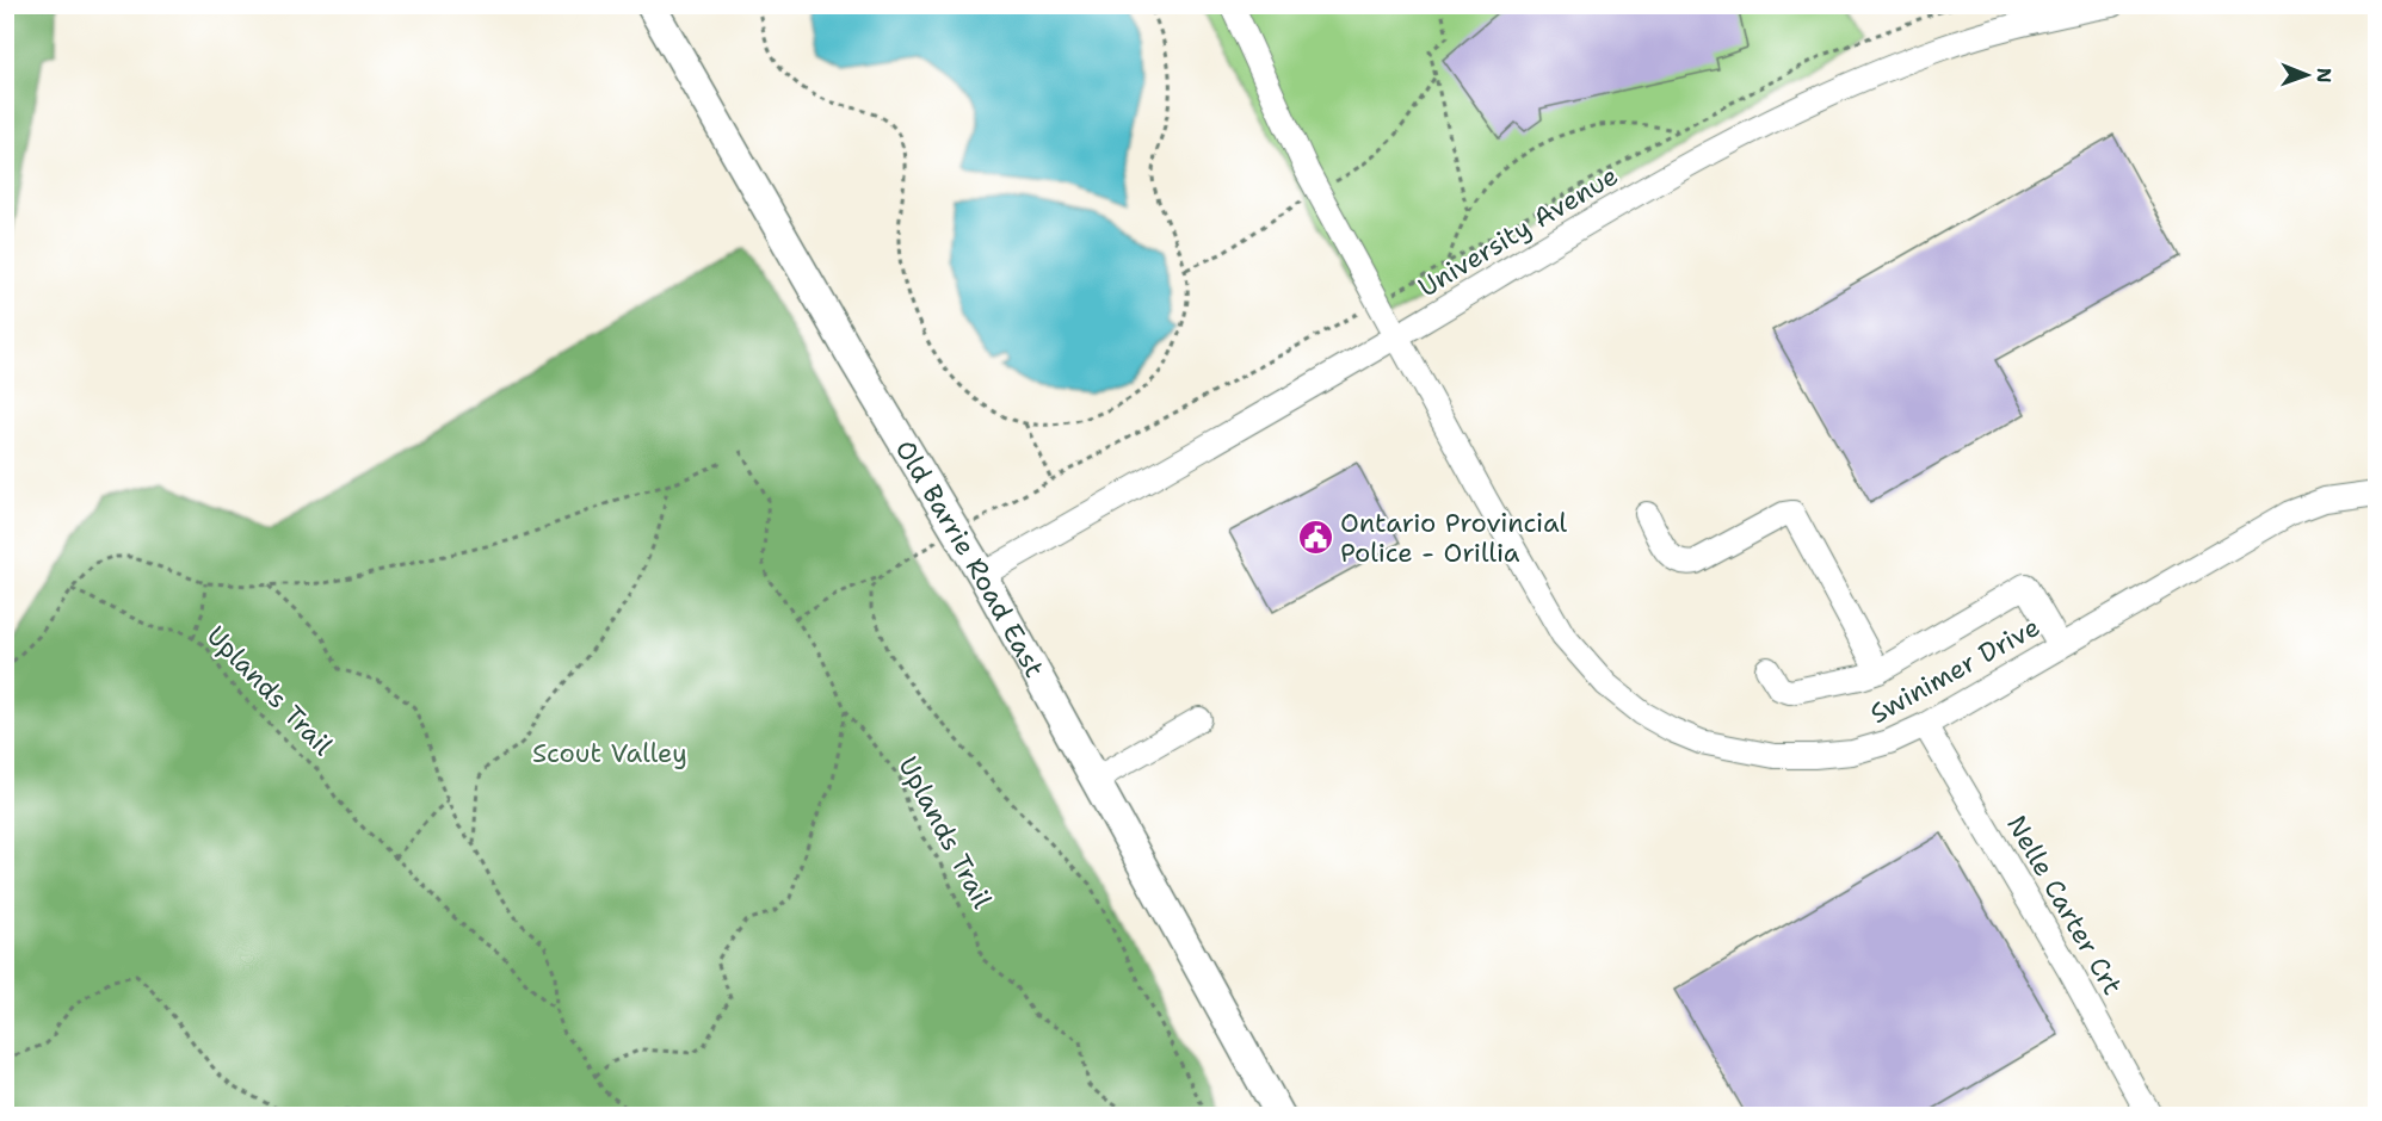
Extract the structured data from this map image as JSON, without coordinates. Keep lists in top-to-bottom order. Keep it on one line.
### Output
{"streets":{"main road":["Old Barrie Road East"],"street":["University Avenue","Swinimer Drive","Nelle Carter Crt"],"path":["Uplands Trail"]},"crossings":[["University Avenue","Old Barrie Road East"],["University Avenue","Swinimer Drive"],["Swinimer Drive","Nelle Carter Crt"]],"parks":["Scout Valley"],"places":{"public building":["Ontario Provincial Police - Orillia"]},"north":"right"}
